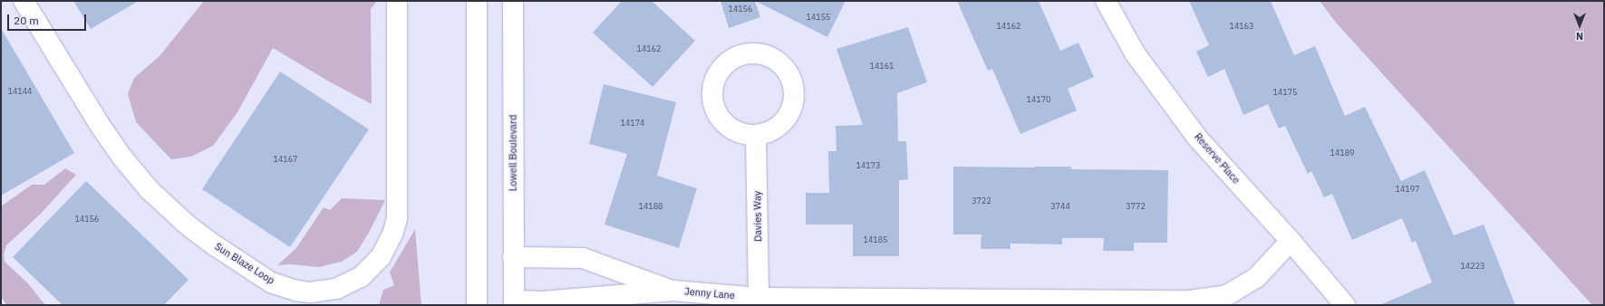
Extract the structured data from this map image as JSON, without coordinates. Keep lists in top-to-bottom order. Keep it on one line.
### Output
{"streets":{"street":["Lowell Boulevard","Reserve Place","Davies Way","Sun Blaze Loop","Jenny Lane"]},"crossings":[["Lowell Boulevard","Jenny Lane"],["Reserve Place","Jenny Lane"],["Davies Way","Jenny Lane"]],"house_numbers":["14156","14155","14162","14163","14162","14161","14144","14175","14170","14174","14189","14167","14173","14197","3722","14188","3744","3772","14156","14185","14223"],"scale_bar":"20 m","north":"bottom"}
